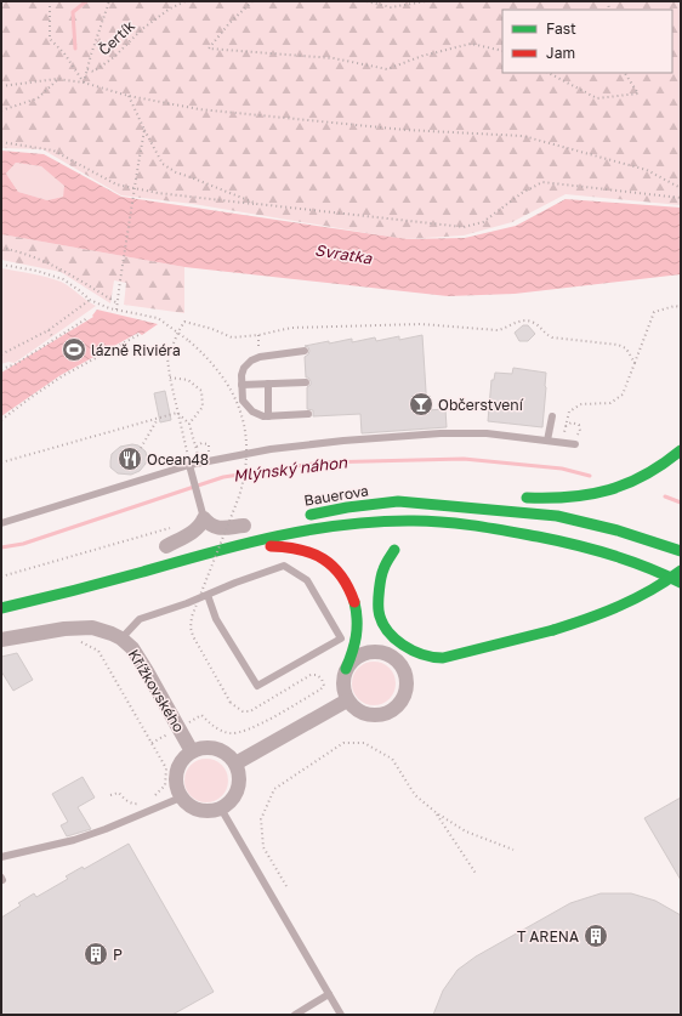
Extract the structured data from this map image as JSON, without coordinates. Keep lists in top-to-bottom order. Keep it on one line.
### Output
{"streets":{"highway":["Bauerova"],"street":["Křížkovského"],"path":["Čertík"]},"water":["Svratka","Mlýnský náhon"],"places":{"sports":["lázně Riviéra"],"bar":["Občerstvení"],"restaurant":["Ocean48"],"building":["T ARENA","P"]},"legend":["Fast","Jam"]}
